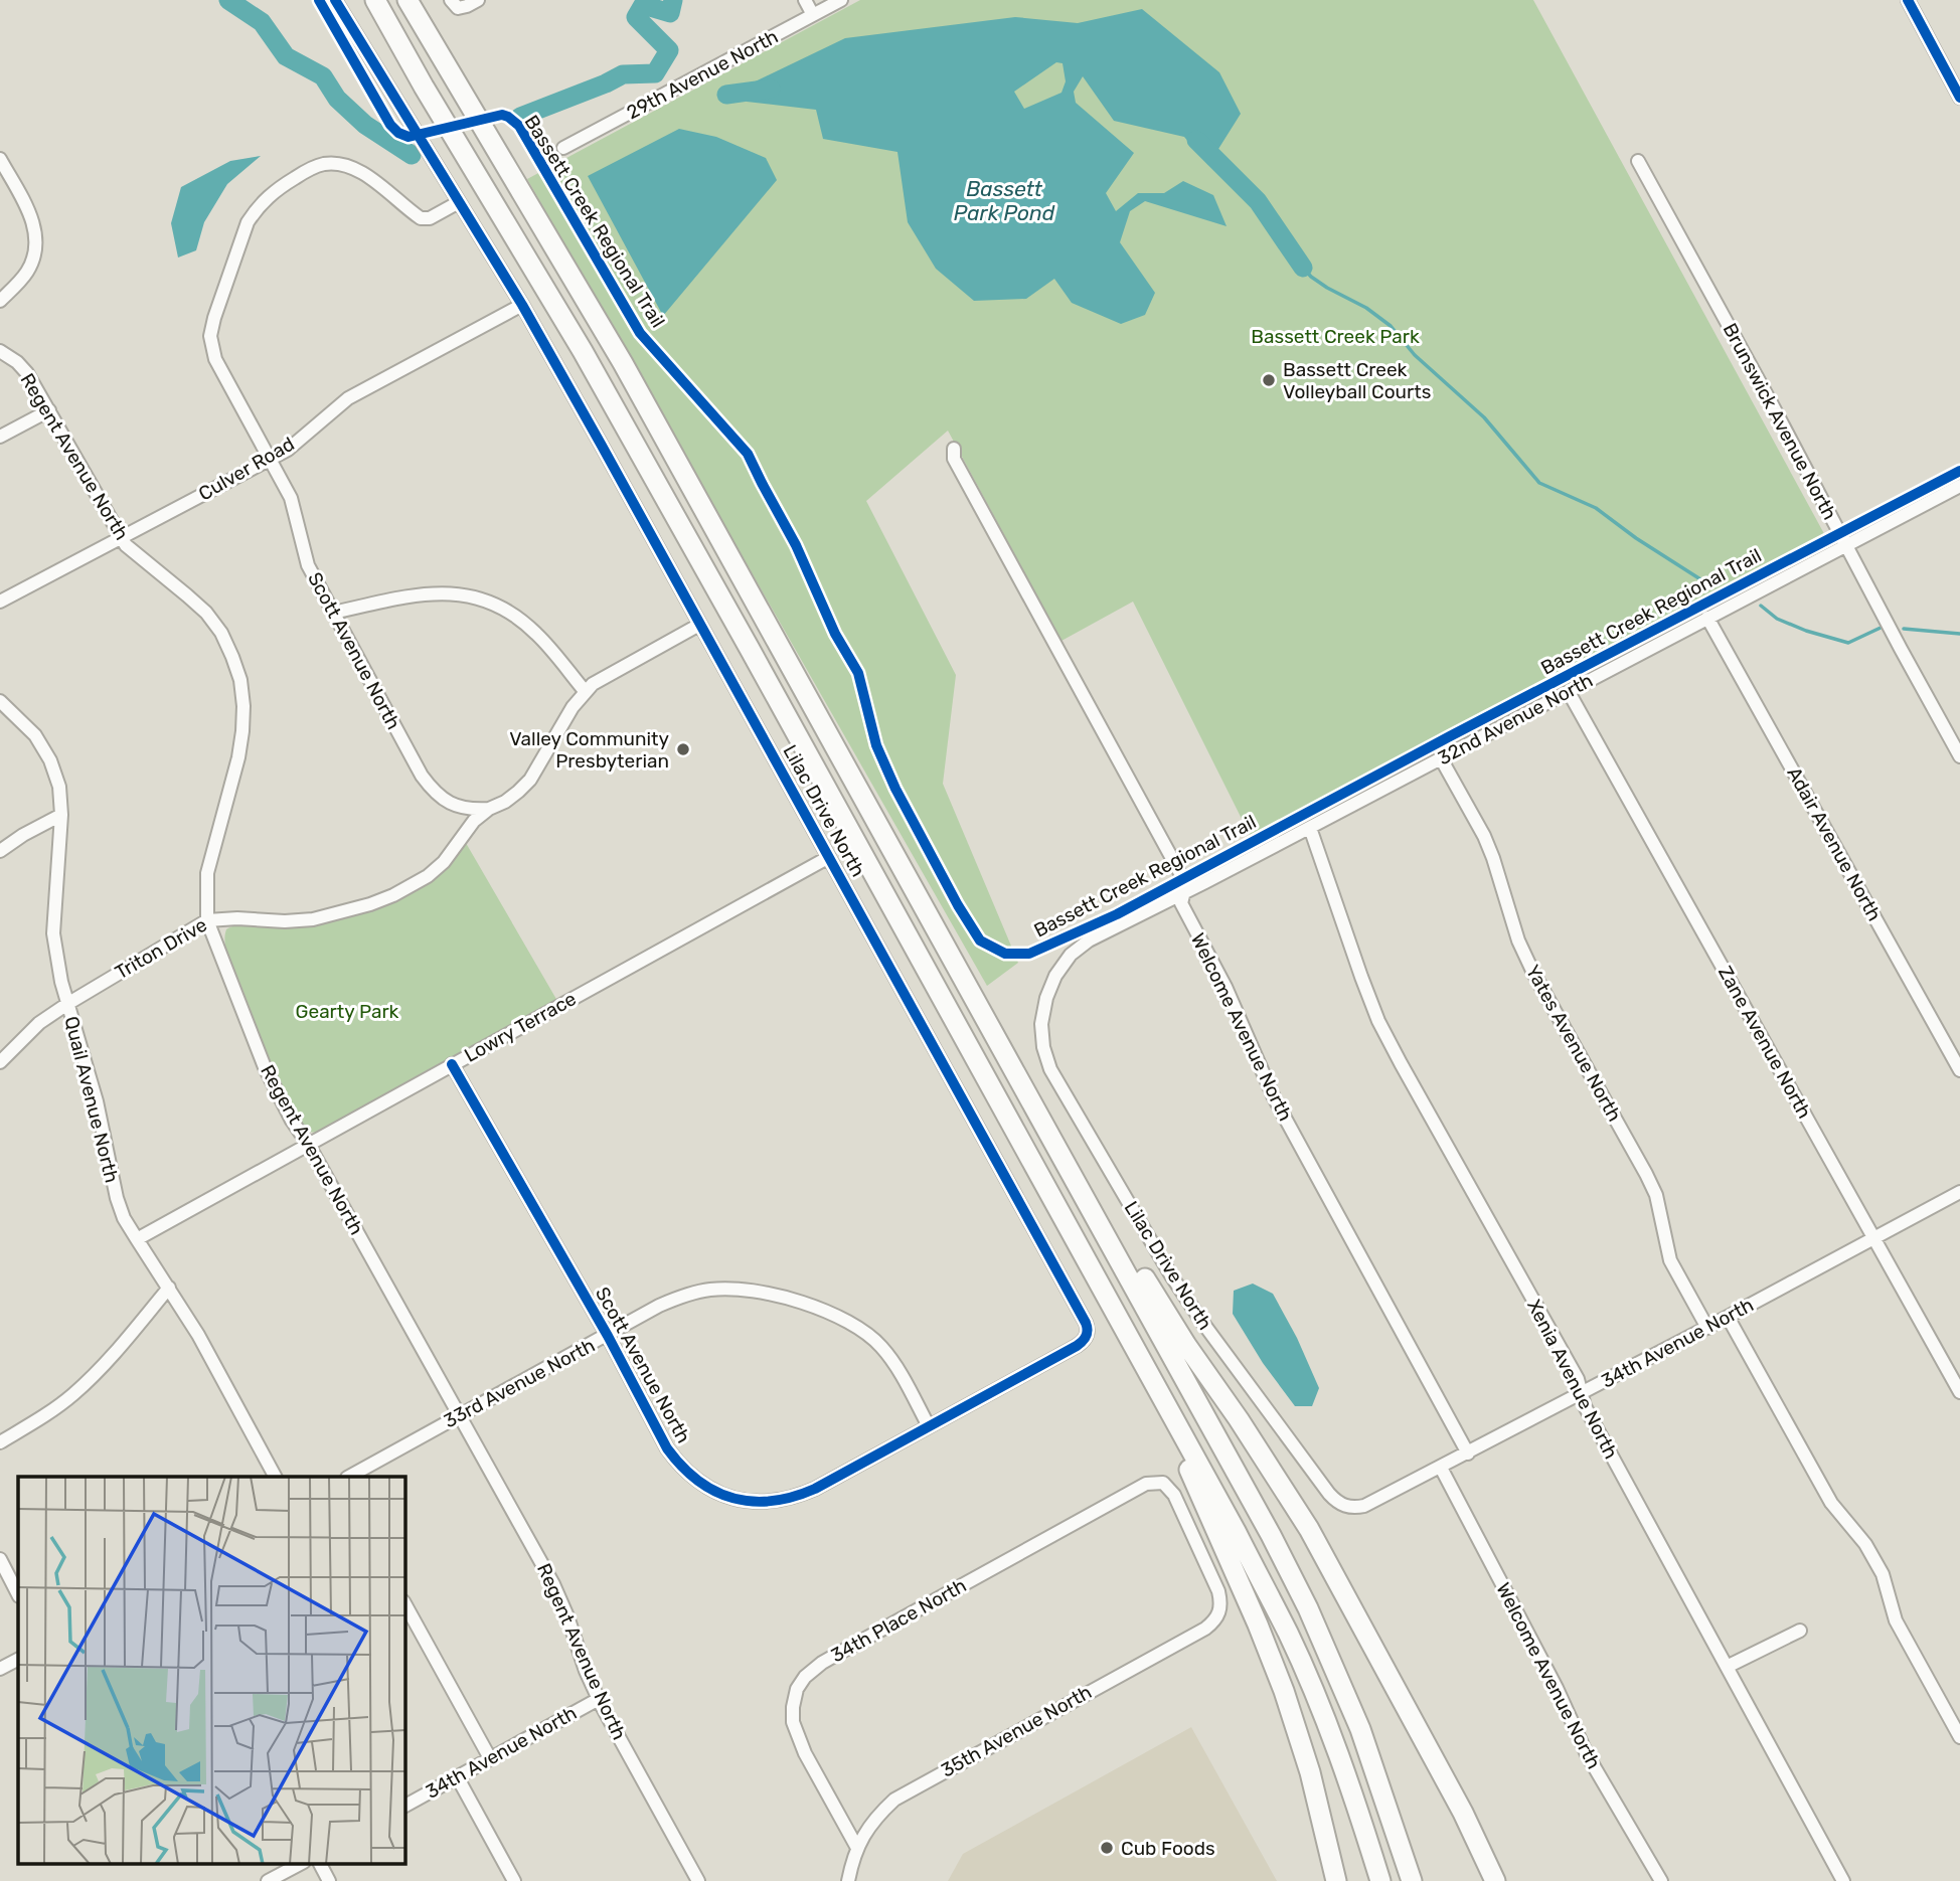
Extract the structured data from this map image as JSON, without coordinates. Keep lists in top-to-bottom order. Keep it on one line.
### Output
{"streets":{"street":["29th Avenue North","Brunswick Avenue North","Regent Avenue North","Culver Road","Scott Avenue North","32nd Avenue North","Lilac Drive North","Adair Avenue North","Triton Drive","Lowry Terrace","Welcome Avenue North","Zane Avenue North","Yates Avenue North","Quail Avenue North","34th Avenue North","Xenia Avenue North","33rd Avenue North","34th Place North","35th Avenue North"],"cycle path":["Bassett Creek Regional Trail"]},"crossings":[["Brunswick Avenue North","32nd Avenue North"],["Regent Avenue North","Culver Road"],["Regent Avenue North","Triton Drive"],["Regent Avenue North","Lowry Terrace"],["Regent Avenue North","34th Avenue North"],["Regent Avenue North","33rd Avenue North"],["Culver Road","Scott Avenue North"],["Culver Road","Lilac Drive North"],["Scott Avenue North","Lilac Drive North"],["Scott Avenue North","Triton Drive"],["Scott Avenue North","Lowry Terrace"],["Scott Avenue North","33rd Avenue North"],["32nd Avenue North","Lilac Drive North"],["32nd Avenue North","Adair Avenue North"],["32nd Avenue North","Welcome Avenue North"],["32nd Avenue North","Zane Avenue North"],["32nd Avenue North","Yates Avenue North"],["32nd Avenue North","Xenia Avenue North"],["Lilac Drive North","Triton Drive"],["Lilac Drive North","Lowry Terrace"],["Lilac Drive North","34th Avenue North"],["Triton Drive","Quail Avenue North"],["Lowry Terrace","Quail Avenue North"],["Welcome Avenue North","34th Avenue North"],["Zane Avenue North","34th Avenue North"],["Yates Avenue North","34th Avenue North"],["34th Avenue North","Xenia Avenue North"],["34th Place North","35th Avenue North"]],"water":["Bassett Park Pond"],"parks":["Bassett Creek Park","Gearty Park"],"places":["Bassett Creek Volleyball Courts","Valley Community Presbyterian","Cub Foods"]}
